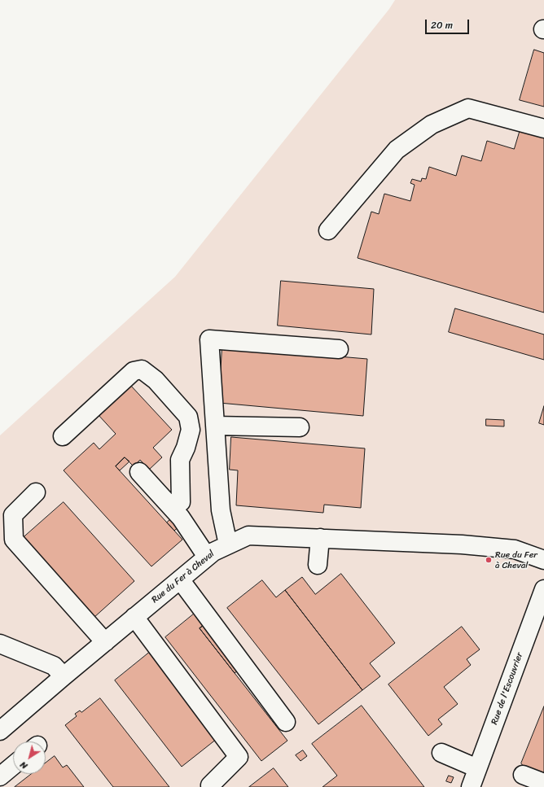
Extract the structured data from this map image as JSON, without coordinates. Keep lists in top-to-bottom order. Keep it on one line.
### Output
{"streets":{"street":["Rue du Fer à Cheval","Rue de l'Escouvrier"]},"places":["Rue du Fer à Cheval"],"scale_bar":"20 m","north":"bottom left"}
